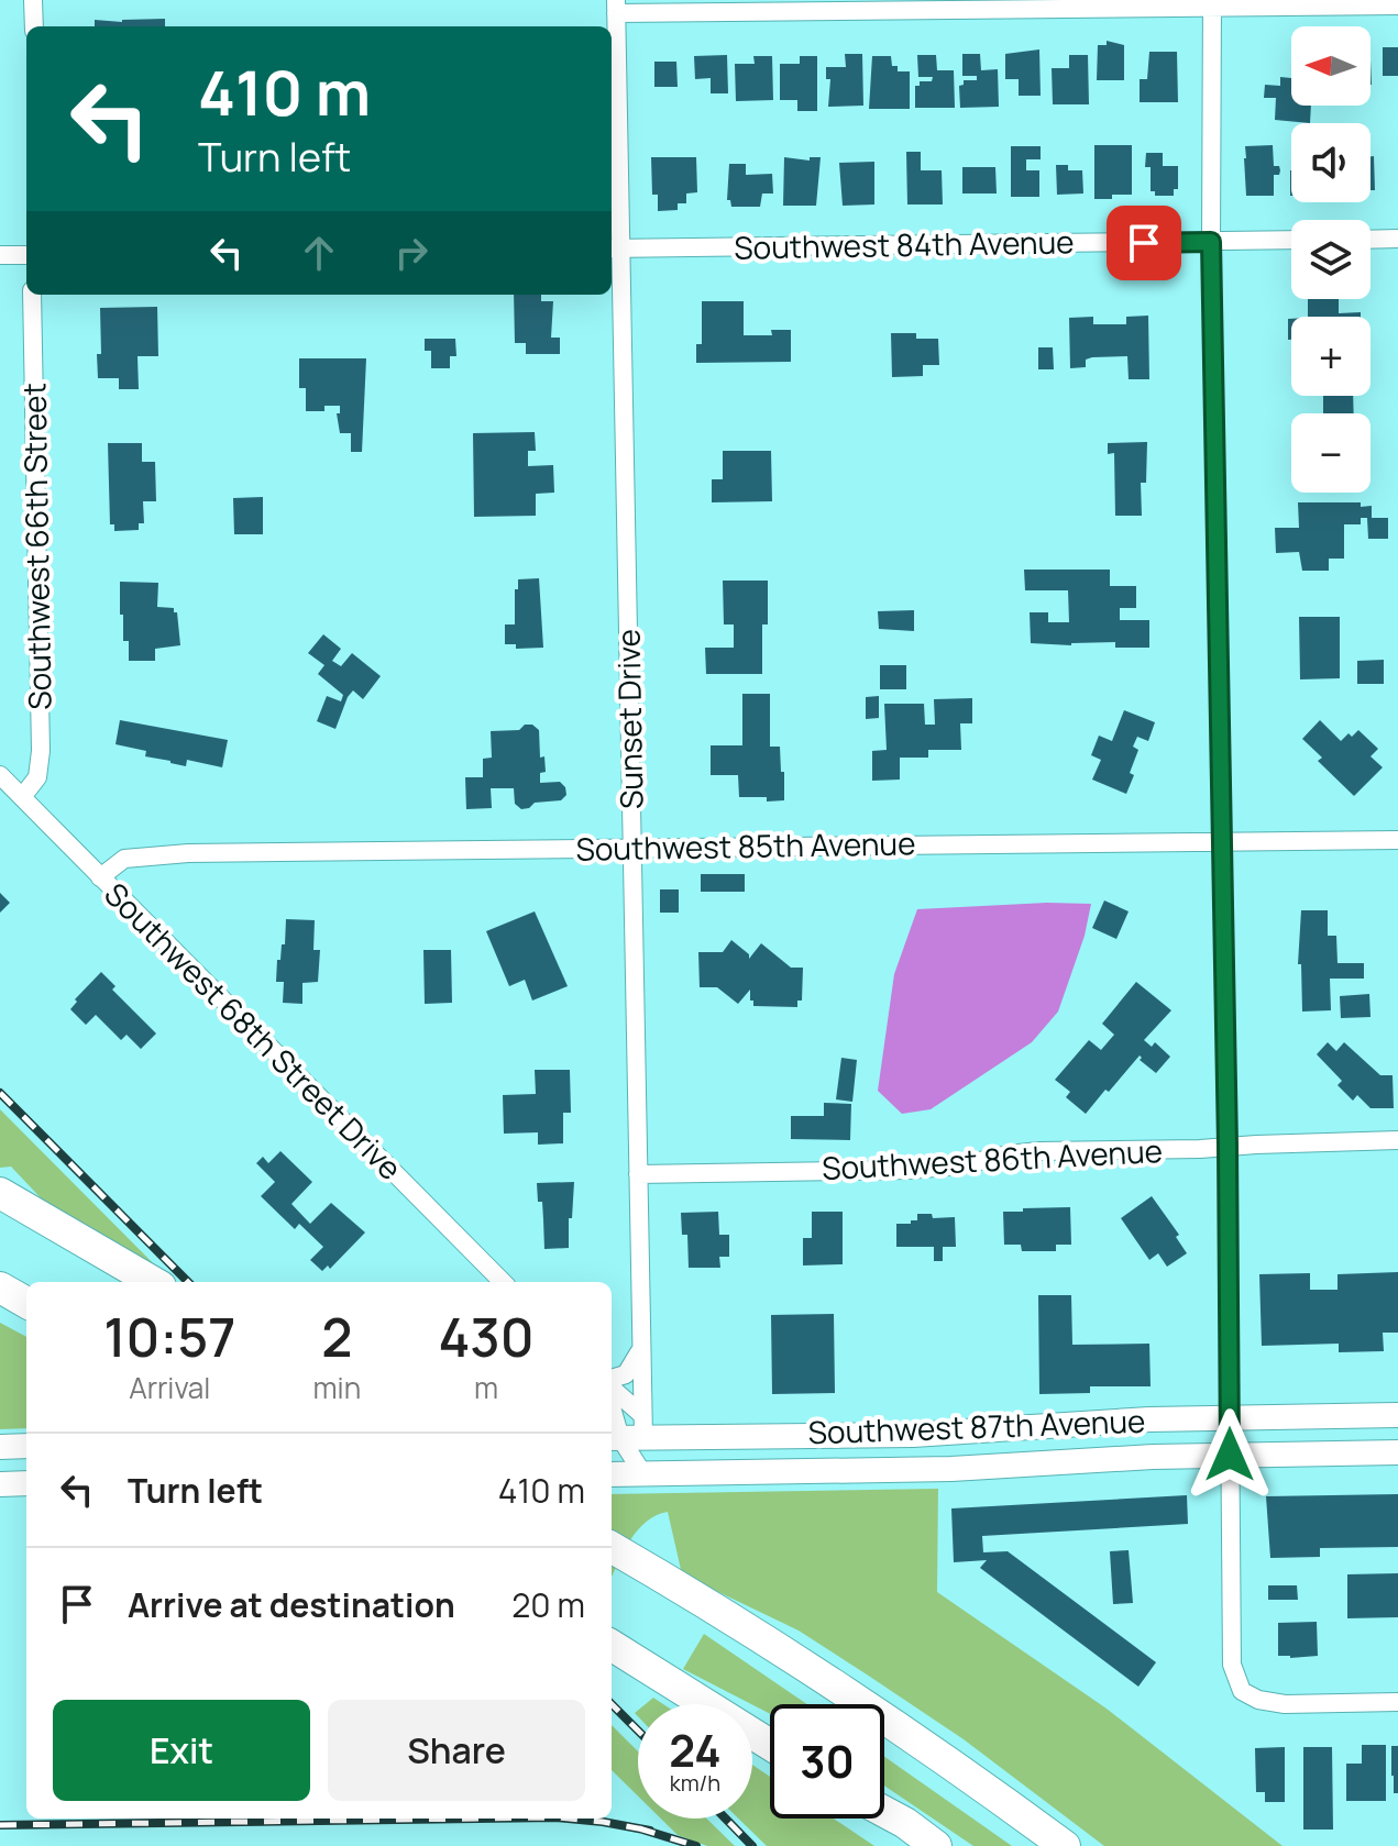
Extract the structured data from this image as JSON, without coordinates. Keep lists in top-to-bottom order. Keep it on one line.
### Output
{"streets":{"main road":["Southwest 87th Avenue"],"street":["Southwest 84th Avenue","Southwest 66th Street","Sunset Drive","Southwest 85th Avenue","Southwest 68th Street Drive","Southwest 86th Avenue"]},"crossings":[["Southwest 84th Avenue","Sunset Drive"],["Southwest 66th Street","Southwest 68th Street Drive"],["Sunset Drive","Southwest 85th Avenue"],["Sunset Drive","Southwest 86th Avenue"],["Sunset Drive","Southwest 87th Avenue"],["Southwest 85th Avenue","Southwest 68th Street Drive"]],"north":"left","page":{"map_buttons":["+","−"],"turn":["410 m","Turn left"],"eta":["10:57","Arrival","2","min","430","m"],"list":[{"name":"Turn left","value":"410 m"},{"name":"Arrive at destination","value":"20 m"}],"buttons":["Exit","Share"],"speed":"24 km/h","limit":"30"}}
